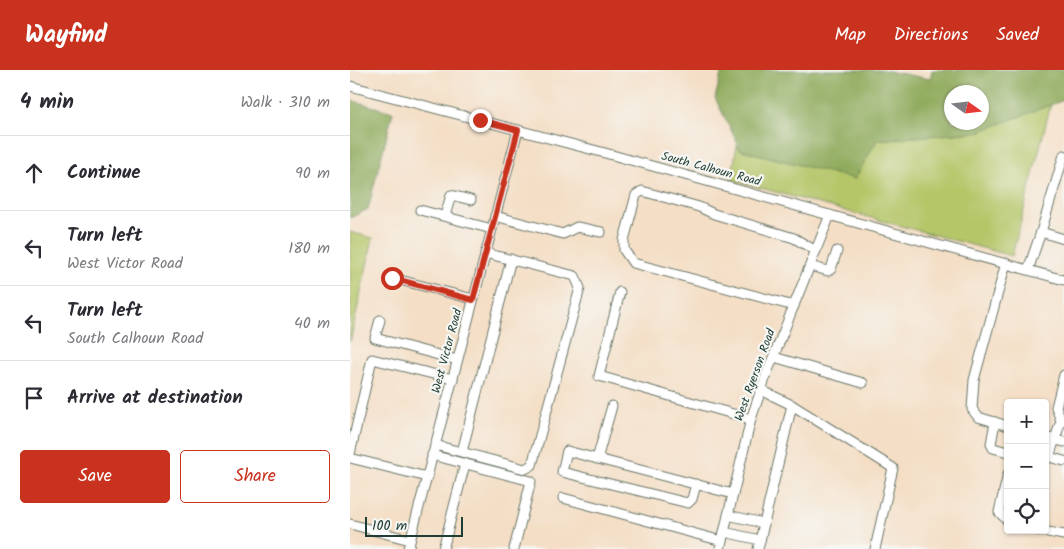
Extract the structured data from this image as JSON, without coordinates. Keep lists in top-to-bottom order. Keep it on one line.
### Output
{"streets":{"street":["South Calhoun Road","West Victor Road","West Ryerson Road"]},"crossings":[["South Calhoun Road","West Victor Road"],["South Calhoun Road","West Ryerson Road"]],"scale_bar":"100 m","north":"right","page":{"header":"Wayfind","nav":["Map","Directions","Saved"],"heading":["4 min","Walk · 310 m"],"list":[["Continue","90 m"],["Turn left","West Victor Road","180 m"],["Turn left","South Calhoun Road","40 m"],"Arrive at destination"],"map_buttons":["+","−"],"buttons":["Save","Share"],"scale":"100 m"}}
